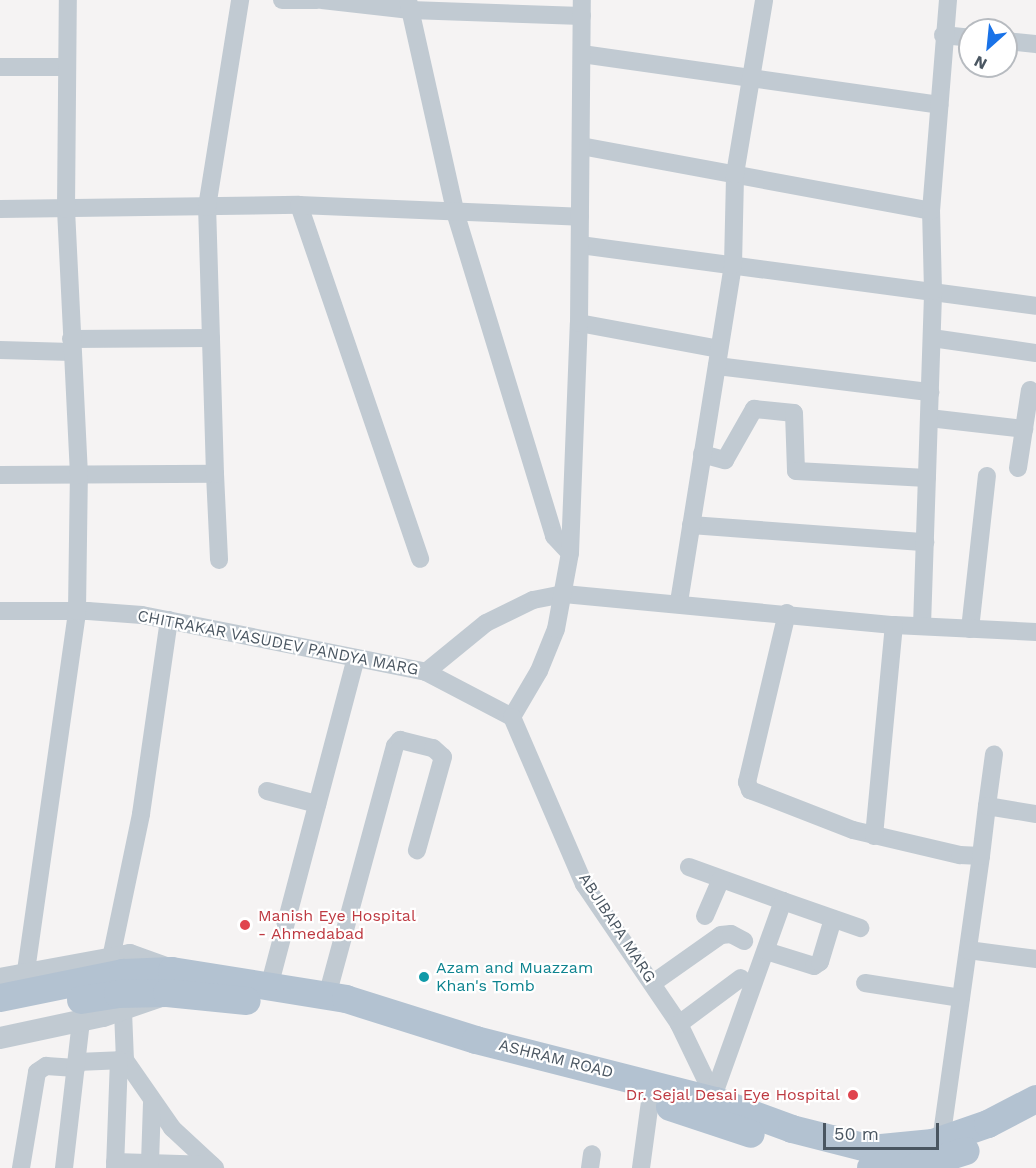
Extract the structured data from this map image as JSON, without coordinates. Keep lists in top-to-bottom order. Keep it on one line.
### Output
{"streets":{"main road":["ASHRAM ROAD"],"street":["CHITRAKAR VASUDEV PANDYA MARG","ABJIBAPA MARG"]},"crossings":[["CHITRAKAR VASUDEV PANDYA MARG","ABJIBAPA MARG"],["ABJIBAPA MARG","ASHRAM ROAD"]],"places":["Manish Eye Hospital - Ahmedabad","Azam and Muazzam Khan's Tomb","Dr. Sejal Desai Eye Hospital"],"scale_bar":"50 m","north":"bottom left"}
